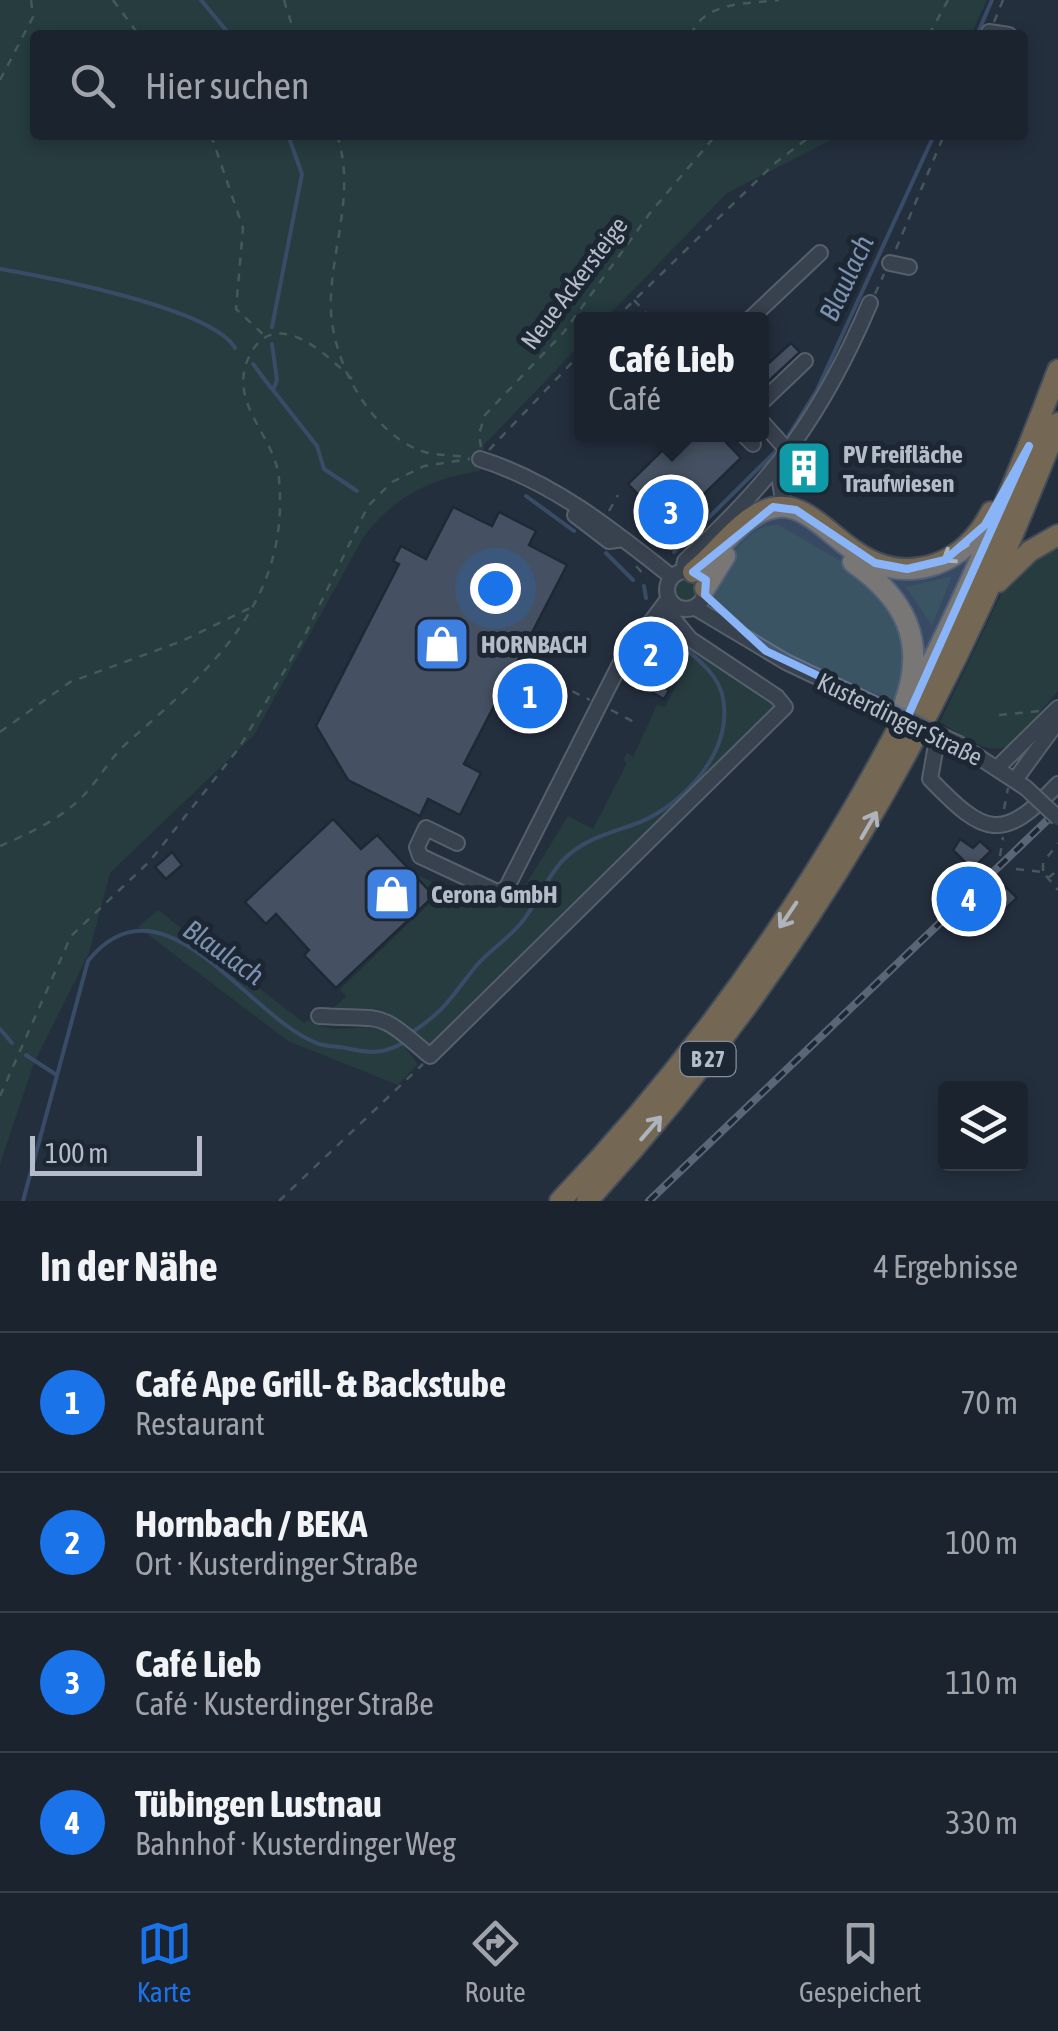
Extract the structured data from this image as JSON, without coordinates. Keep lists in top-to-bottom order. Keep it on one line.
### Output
{"streets":{"highway":["B 27"],"street":["Kusterdinger Straße"],"path":["Neue Ackersteige"]},"water":["Blaulach"],"places":{"building":["PV Freifläche Traufwiesen"],"shop":["HORNBACH","Cerona GmbH"]},"scale_bar":"100 m","page":{"search":"Hier suchen","popup":["Café Lieb","Café"],"pins":["3","2","1","4"],"scale":"100 m","heading":["In der Nähe","4 Ergebnisse"],"list":[{"mark":"1","name":"Café Ape Grill- & Backstube","note":"Restaurant","value":"70 m"},{"mark":"2","name":"Hornbach / BEKA","note":"Ort · Kusterdinger Straße","value":"100 m"},{"mark":"3","name":"Café Lieb","note":"Café · Kusterdinger Straße","value":"110 m"},{"mark":"4","name":"Tübingen Lustnau","note":"Bahnhof · Kusterdinger Weg","value":"330 m"}],"nav":["Karte","Route","Gespeichert"]}}
